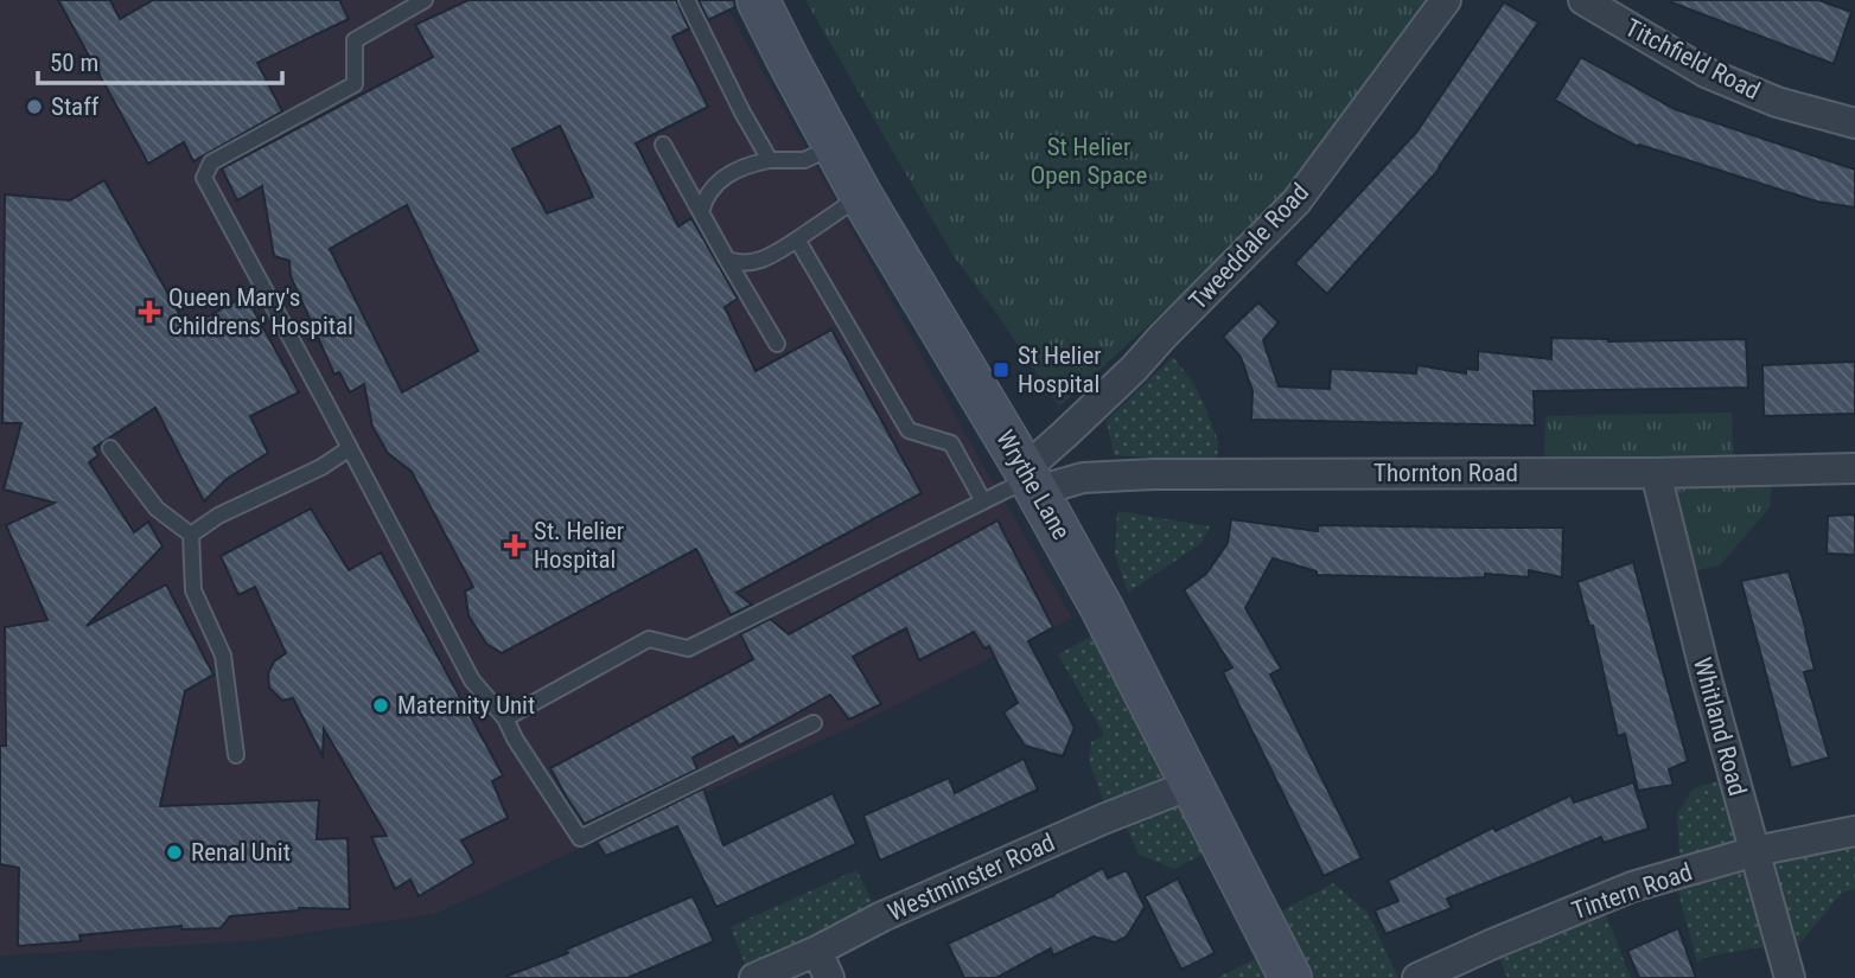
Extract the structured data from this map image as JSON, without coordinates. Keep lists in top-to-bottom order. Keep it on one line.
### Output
{"streets":{"main road":["Wrythe Lane"],"street":["Titchfield Road","Tweeddale Road","Thornton Road","Whitland Road","Westminster Road","Tintern Road"]},"crossings":[["Tweeddale Road","Thornton Road"],["Tweeddale Road","Wrythe Lane"],["Thornton Road","Wrythe Lane"],["Thornton Road","Whitland Road"],["Wrythe Lane","Westminster Road"],["Whitland Road","Tintern Road"]],"parks":["St Helier Open Space"],"places":{"other":["Staff","Maternity Unit","Renal Unit"],"health":["Queen Mary's Childrens' Hospital","St. Helier Hospital"],"transit":["St Helier Hospital"]},"scale_bar":"50 m"}
